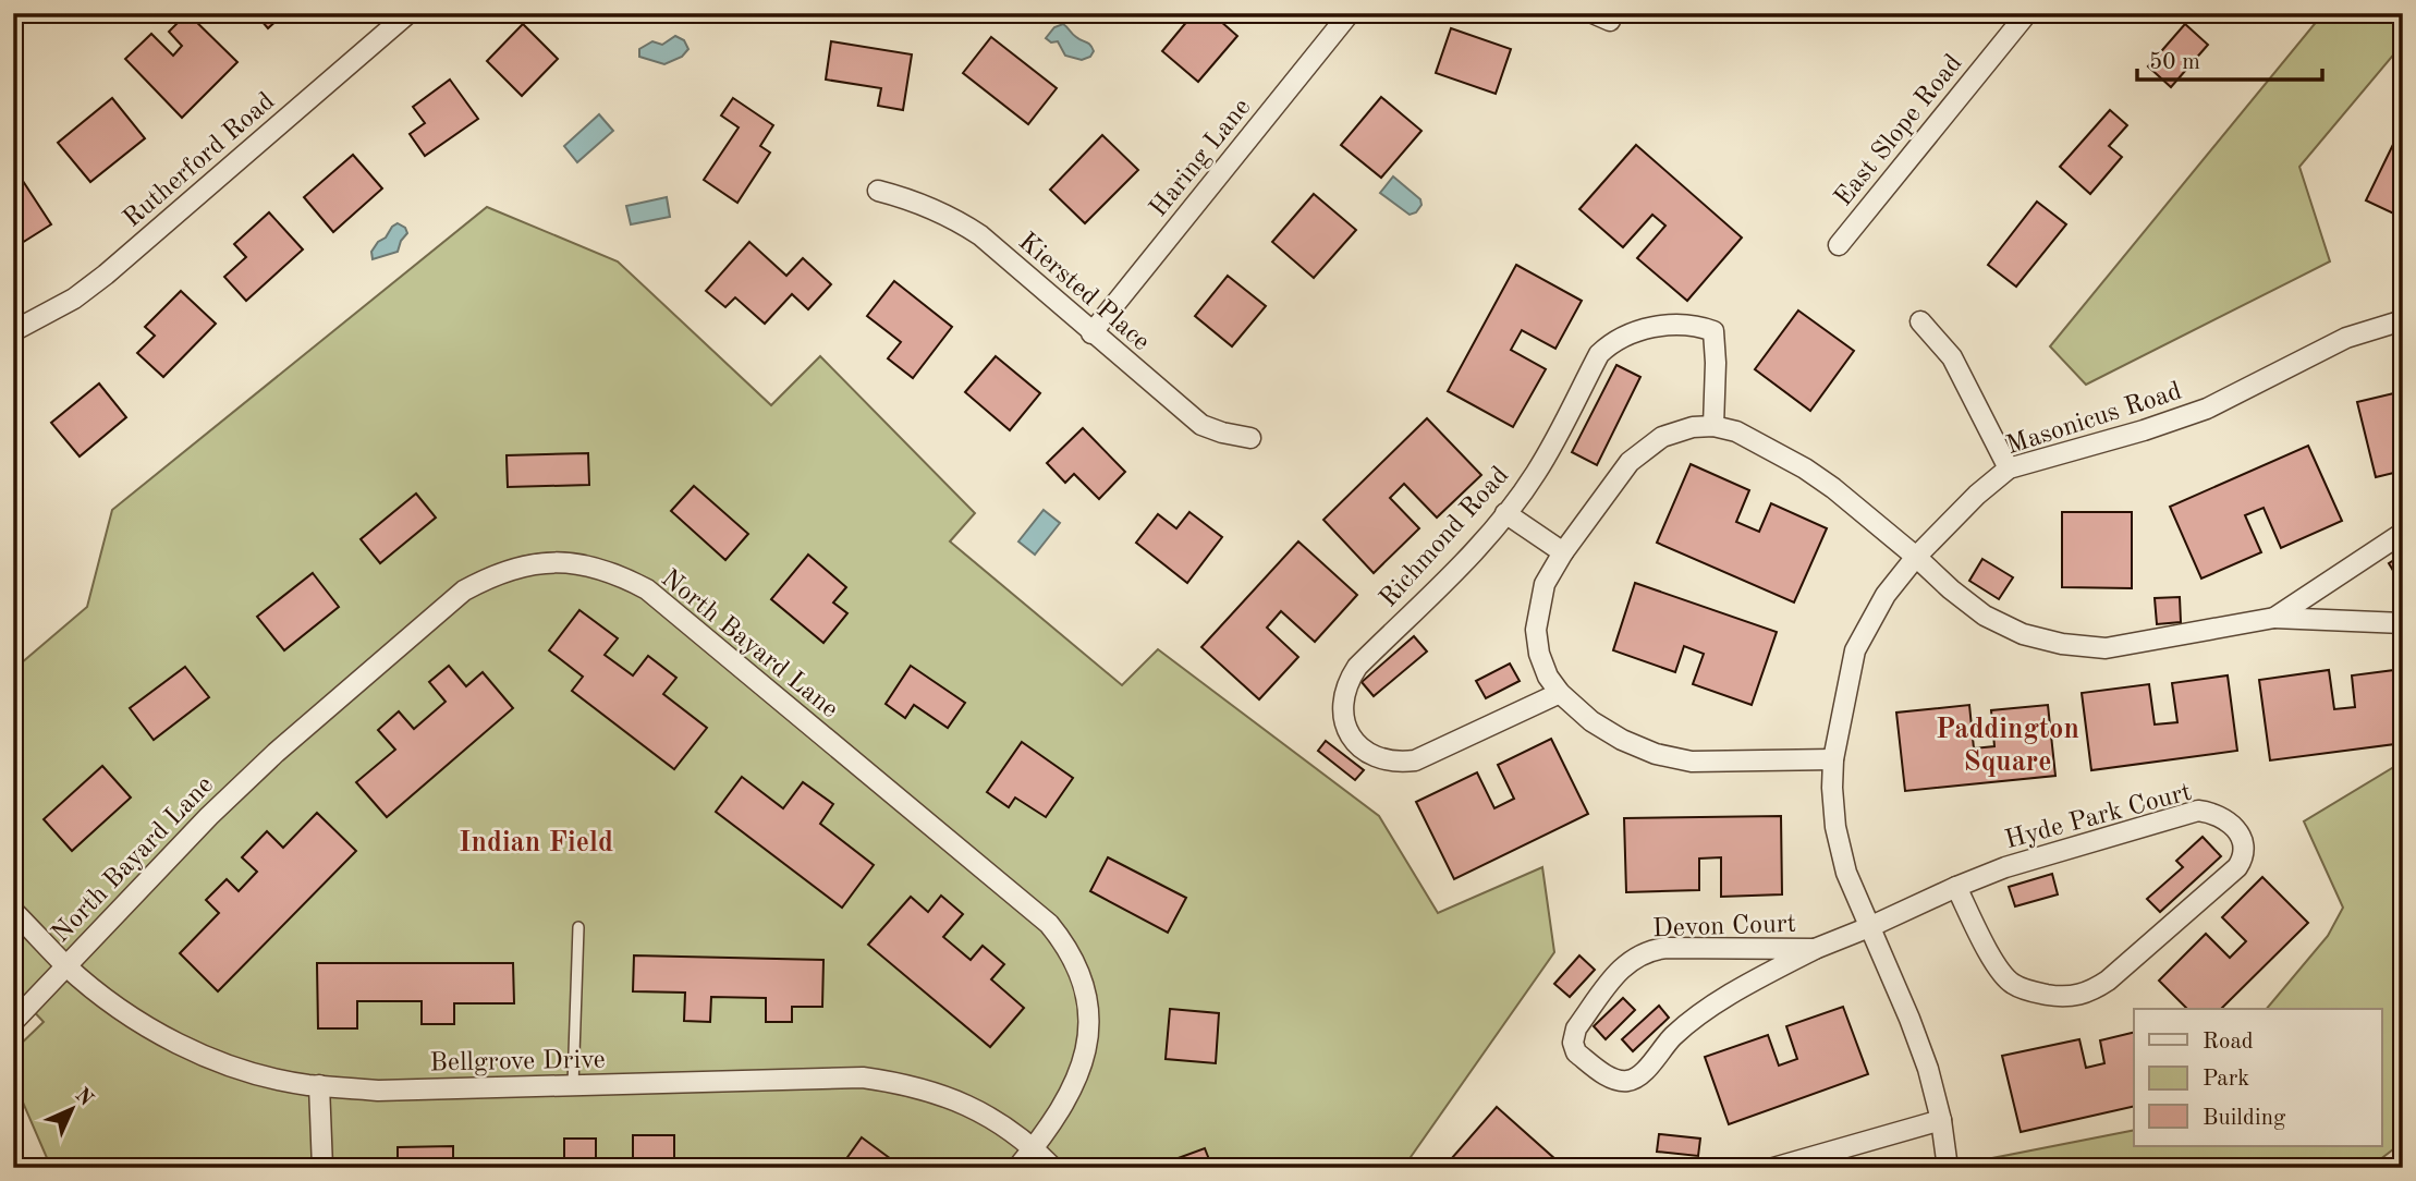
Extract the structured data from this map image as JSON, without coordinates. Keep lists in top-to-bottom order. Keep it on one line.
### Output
{"streets":{"street":["East Slope Road","Haring Lane","Rutherford Road","Kiersted Place","Masonicus Road","Richmond Road","North Bayard Lane","Hyde Park Court","Devon Court","Bellgrove Drive"]},"crossings":[["Haring Lane","Kiersted Place"],["Masonicus Road","Hyde Park Court"],["Masonicus Road","Devon Court"],["North Bayard Lane","Bellgrove Drive"],["Hyde Park Court","Devon Court"]],"districts":["Paddington Square","Indian Field"],"legend":["Road","Park","Building"],"scale_bar":"50 m","north":"top right"}
